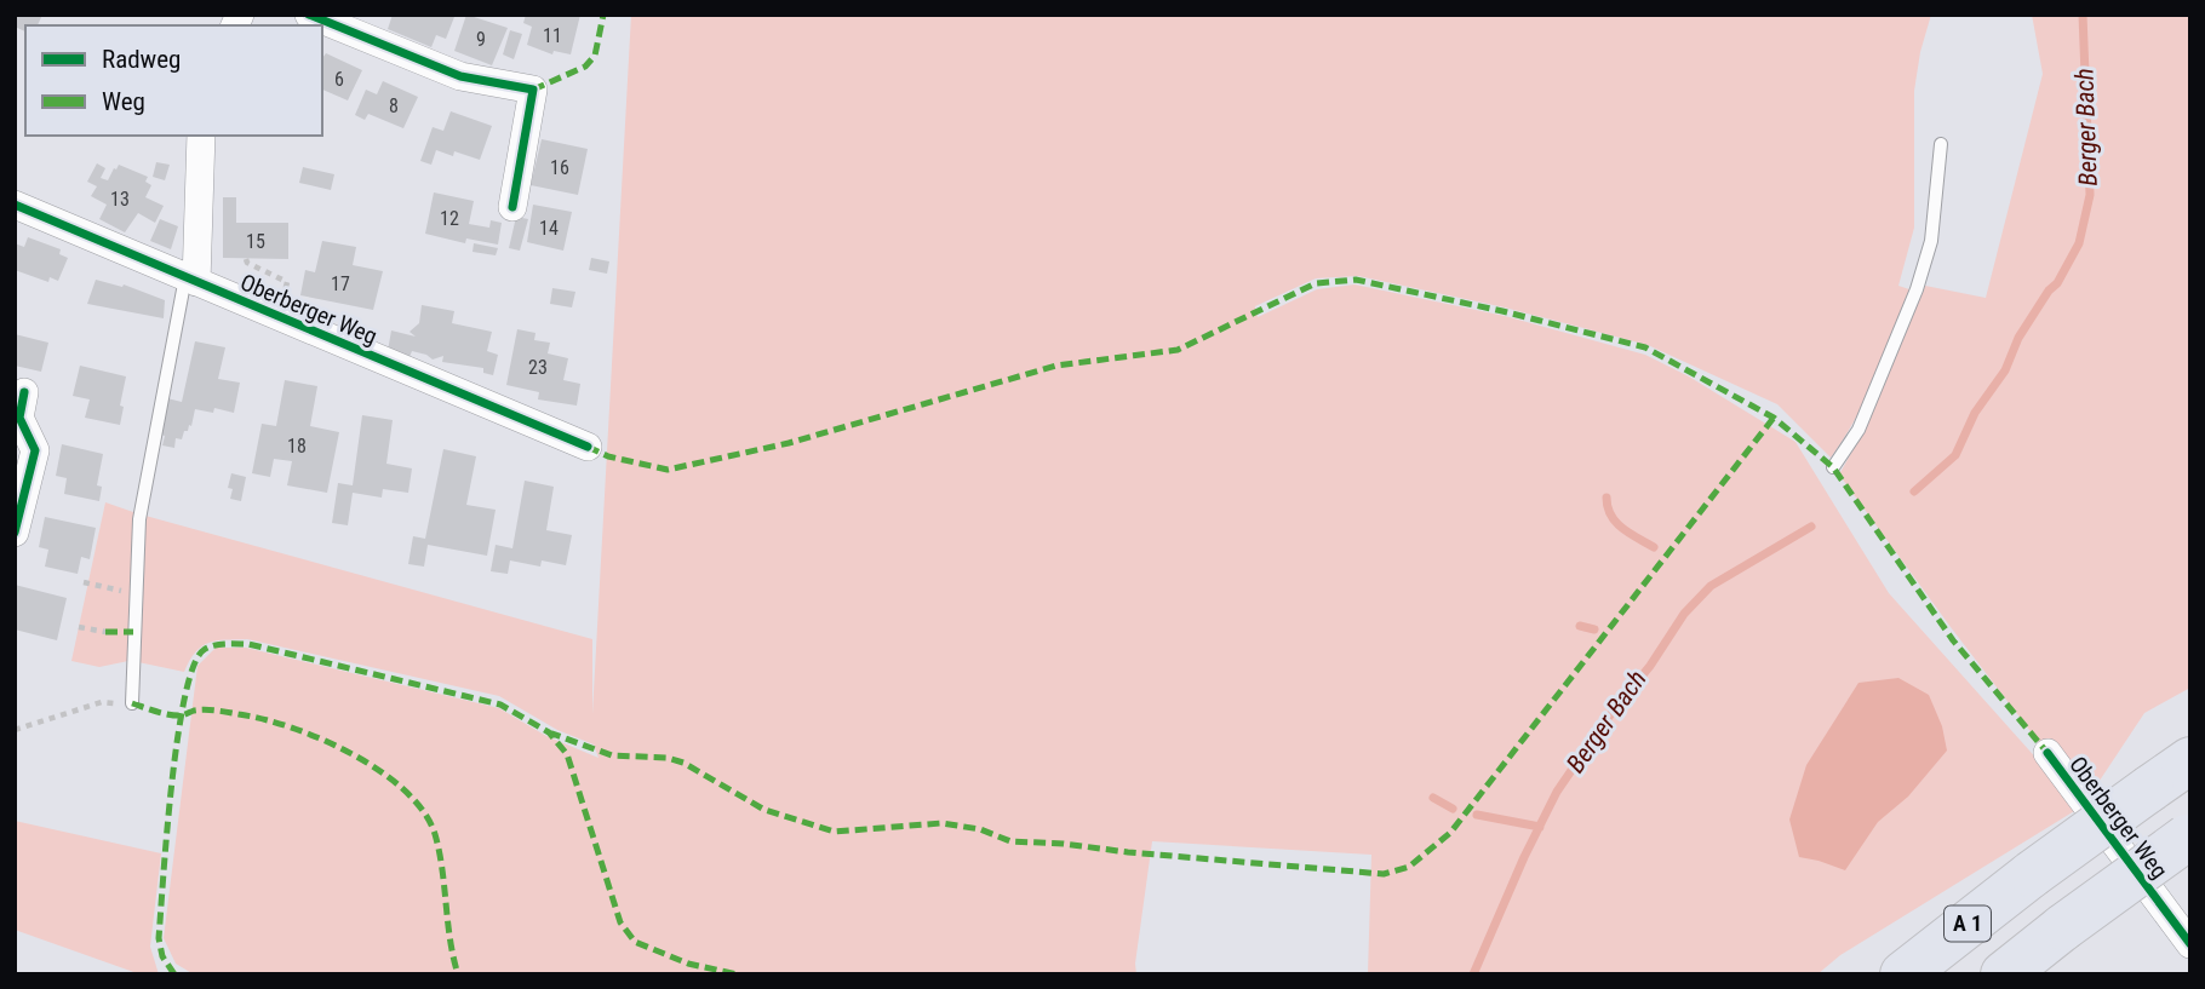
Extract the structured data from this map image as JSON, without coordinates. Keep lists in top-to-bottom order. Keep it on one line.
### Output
{"streets":{"highway":["A 1"],"street":["Oberberger Weg"]},"water":["Berger Bach"],"house_numbers":["11","9","6","8","16","13","12","14","15","17","23","18"],"legend":["Radweg","Weg"]}
